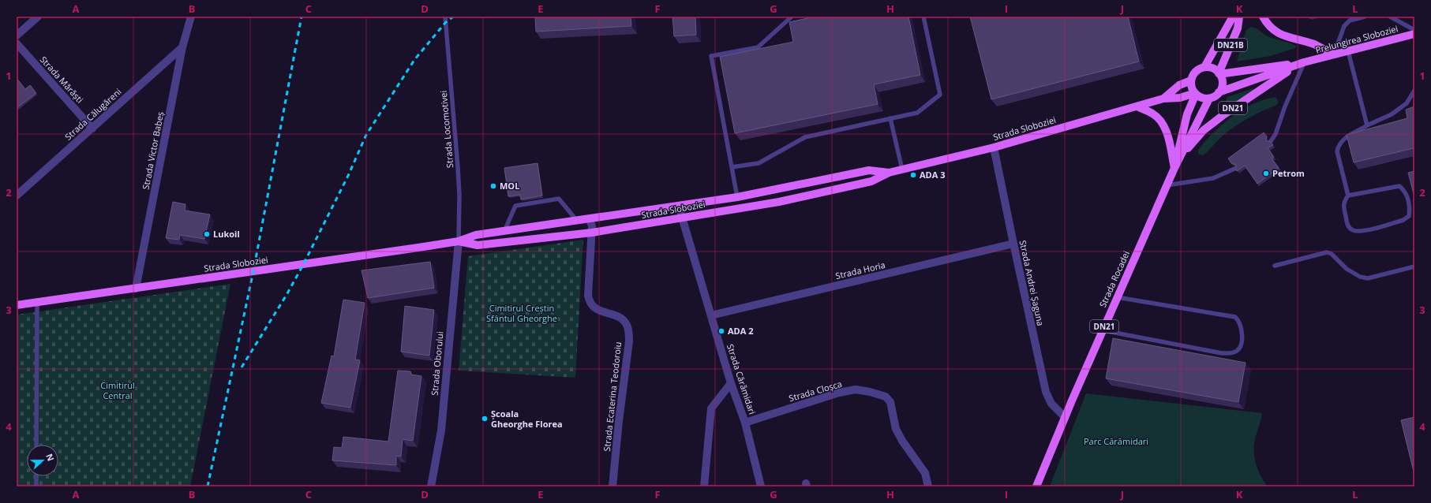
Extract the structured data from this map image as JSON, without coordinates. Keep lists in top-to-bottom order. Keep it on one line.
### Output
{"streets":{"main road":["Prelungirea Sloboziei","DN21B","DN21","Strada Sloboziei","Strada Rocadei"],"street":["Strada Mărăști","Strada Călugăreni","Strada Victor Babeș","Strada Horia","Strada Andrei Șaguna","Strada Oborului","Strada Cărămidari","Strada Cloșca","Strada Ecaterina Teodoroiu"],"lane":["Strada Locomotivei"]},"crossings":[["Prelungirea Sloboziei","DN21"],["DN21B","Strada Sloboziei"],["DN21B","Strada Rocadei"],["Strada Mărăști","Strada Călugăreni"],["DN21","Strada Rocadei"],["Strada Călugăreni","Strada Victor Babeș"],["Strada Sloboziei","Strada Locomotivei"],["Strada Sloboziei","Strada Victor Babeș"],["Strada Sloboziei","Strada Rocadei"],["Strada Sloboziei","Strada Andrei Șaguna"],["Strada Sloboziei","Strada Oborului"],["Strada Sloboziei","Strada Cărămidari"],["Strada Sloboziei","Strada Ecaterina Teodoroiu"],["Strada Locomotivei","Strada Oborului"],["Strada Horia","Strada Andrei Șaguna"],["Strada Horia","Strada Cărămidari"],["Strada Rocadei","Strada Andrei Șaguna"],["Strada Cărămidari","Strada Cloșca"]],"parks":["Cimitirul Creștin Sfântul Gheorghe","Cimitirul Central","Parc Cărămidari"],"places":["Petrom","ADA 3","MOL","Lukoil","ADA 2","Școala Gheorghe Florea"],"north":"right","grid":{"columns":["A","B","C","D","E","F","G","H","I","J","K","L"],"rows":["1","2","3","4"]}}
